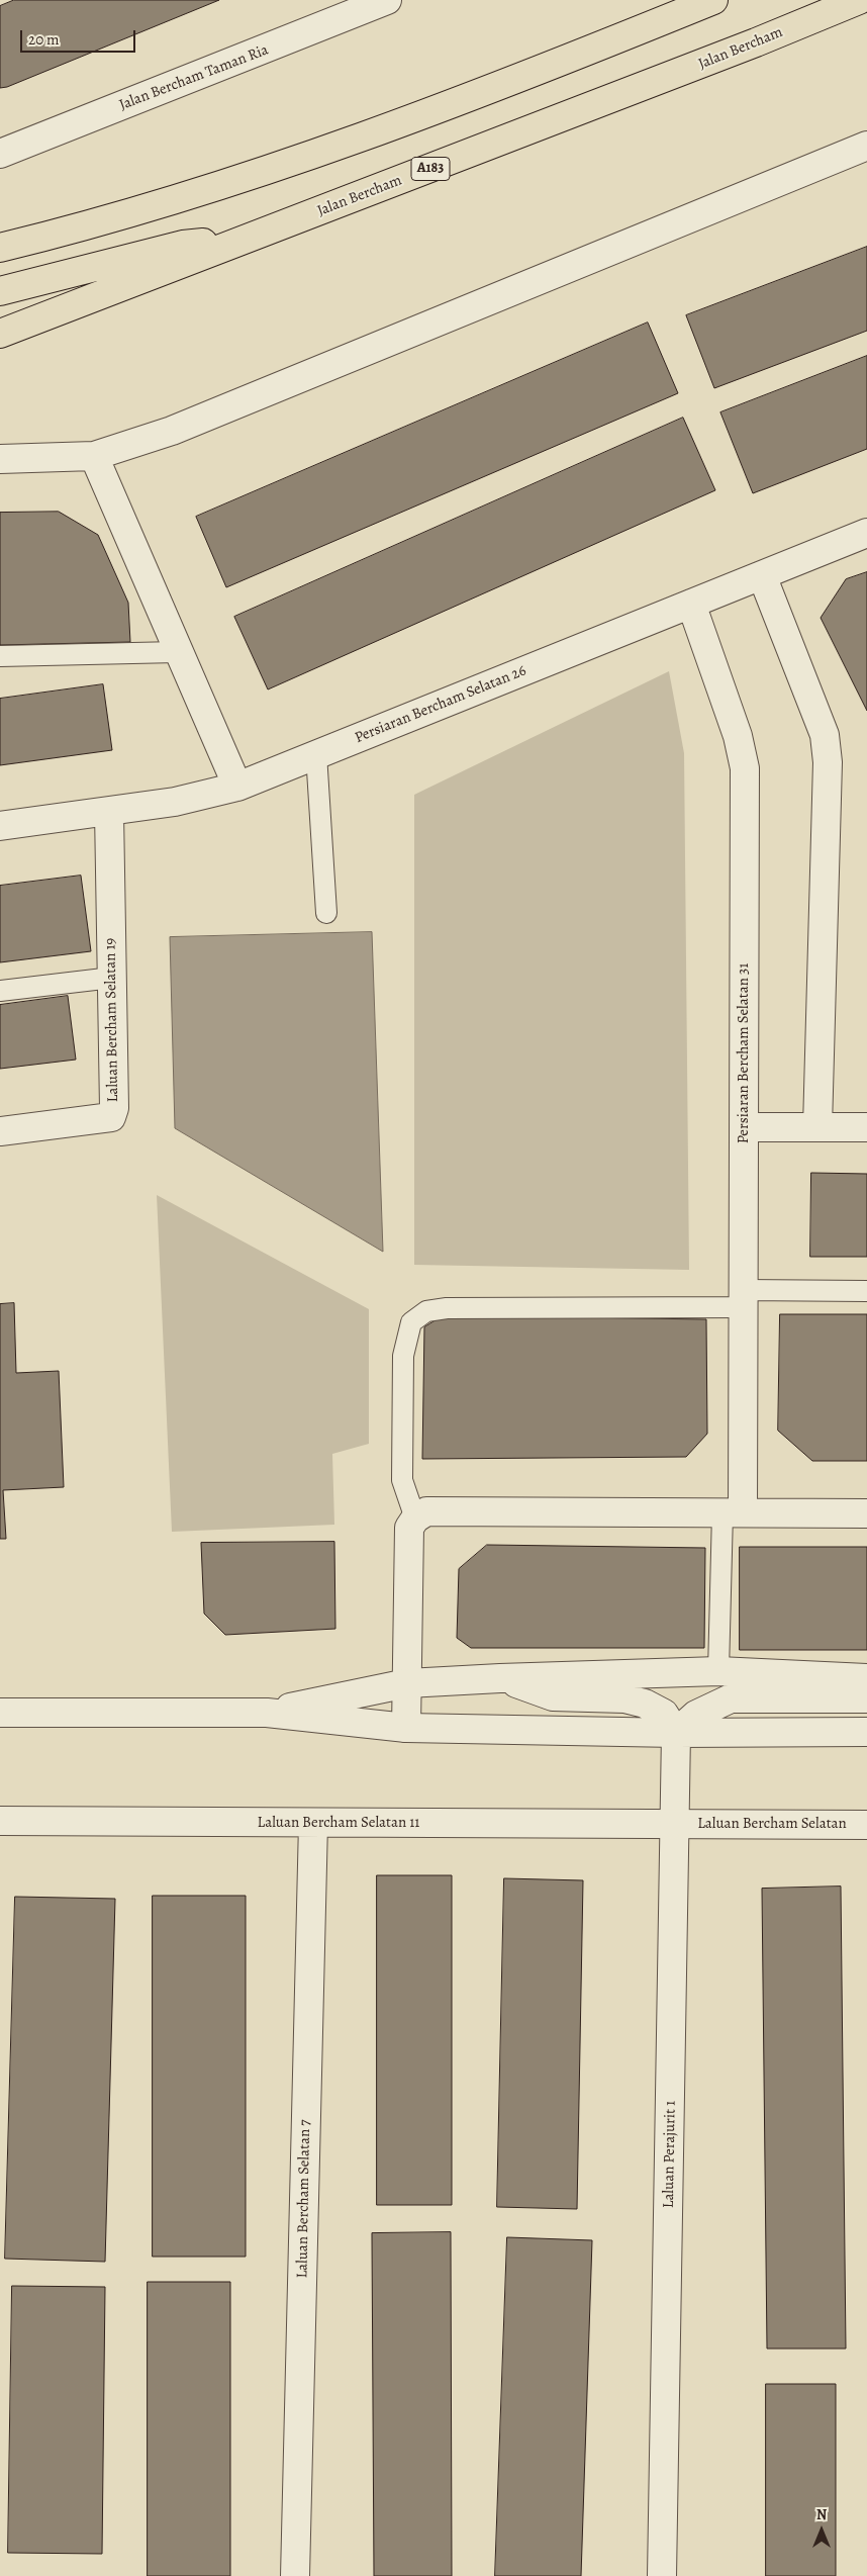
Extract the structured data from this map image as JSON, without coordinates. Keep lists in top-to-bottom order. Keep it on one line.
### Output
{"streets":{"main road":["Jalan Bercham","A183"],"street":["Jalan Bercham Taman Ria","Persiaran Bercham Selatan 26","Laluan Bercham Selatan 19","Persiaran Bercham Selatan 31","Laluan Bercham Selatan 11","Laluan Bercham Selatan","Laluan Perajurit 1","Laluan Bercham Selatan 7"]},"crossings":[["Persiaran Bercham Selatan 26","Laluan Bercham Selatan 19"],["Persiaran Bercham Selatan 26","Persiaran Bercham Selatan 31"],["Laluan Bercham Selatan 11","Laluan Bercham Selatan"],["Laluan Bercham Selatan 11","Laluan Perajurit 1"],["Laluan Bercham Selatan 11","Laluan Bercham Selatan 7"],["Laluan Bercham Selatan","Laluan Perajurit 1"]],"scale_bar":"20 m","north":"top"}
